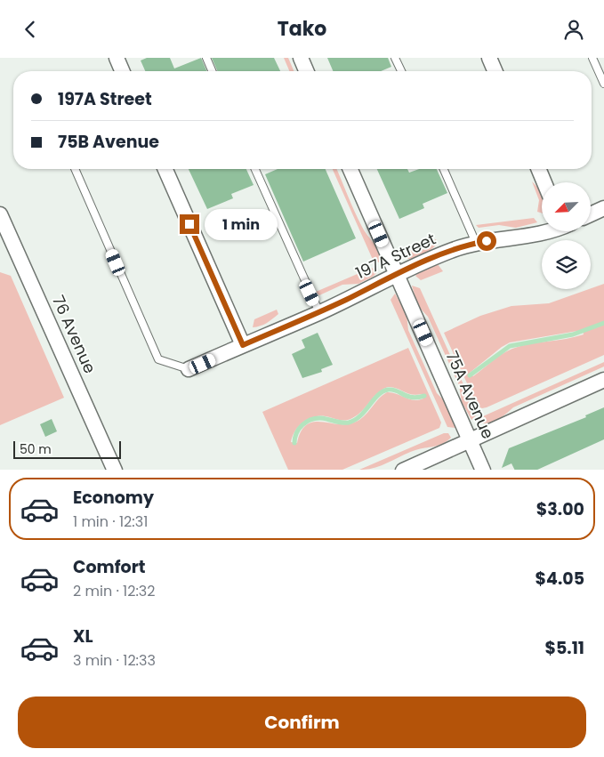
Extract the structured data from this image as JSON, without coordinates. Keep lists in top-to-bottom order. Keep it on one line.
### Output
{"streets":{"street":["197A Street","76 Avenue","75A Avenue"]},"crossings":[["197A Street","75A Avenue"]],"scale_bar":"50 m","north":"bottom left","page":{"header":"Tako","banner":["197A Street","75B Avenue"],"bubble":"1 min","scale":"50 m","list":[{"name":"Economy","note":"1 min · 12:31","value":"$3.00"},{"name":"Comfort","note":"2 min · 12:32","value":"$4.05"},{"name":"XL","note":"3 min · 12:33","value":"$5.11"}],"buttons":"Confirm"}}
